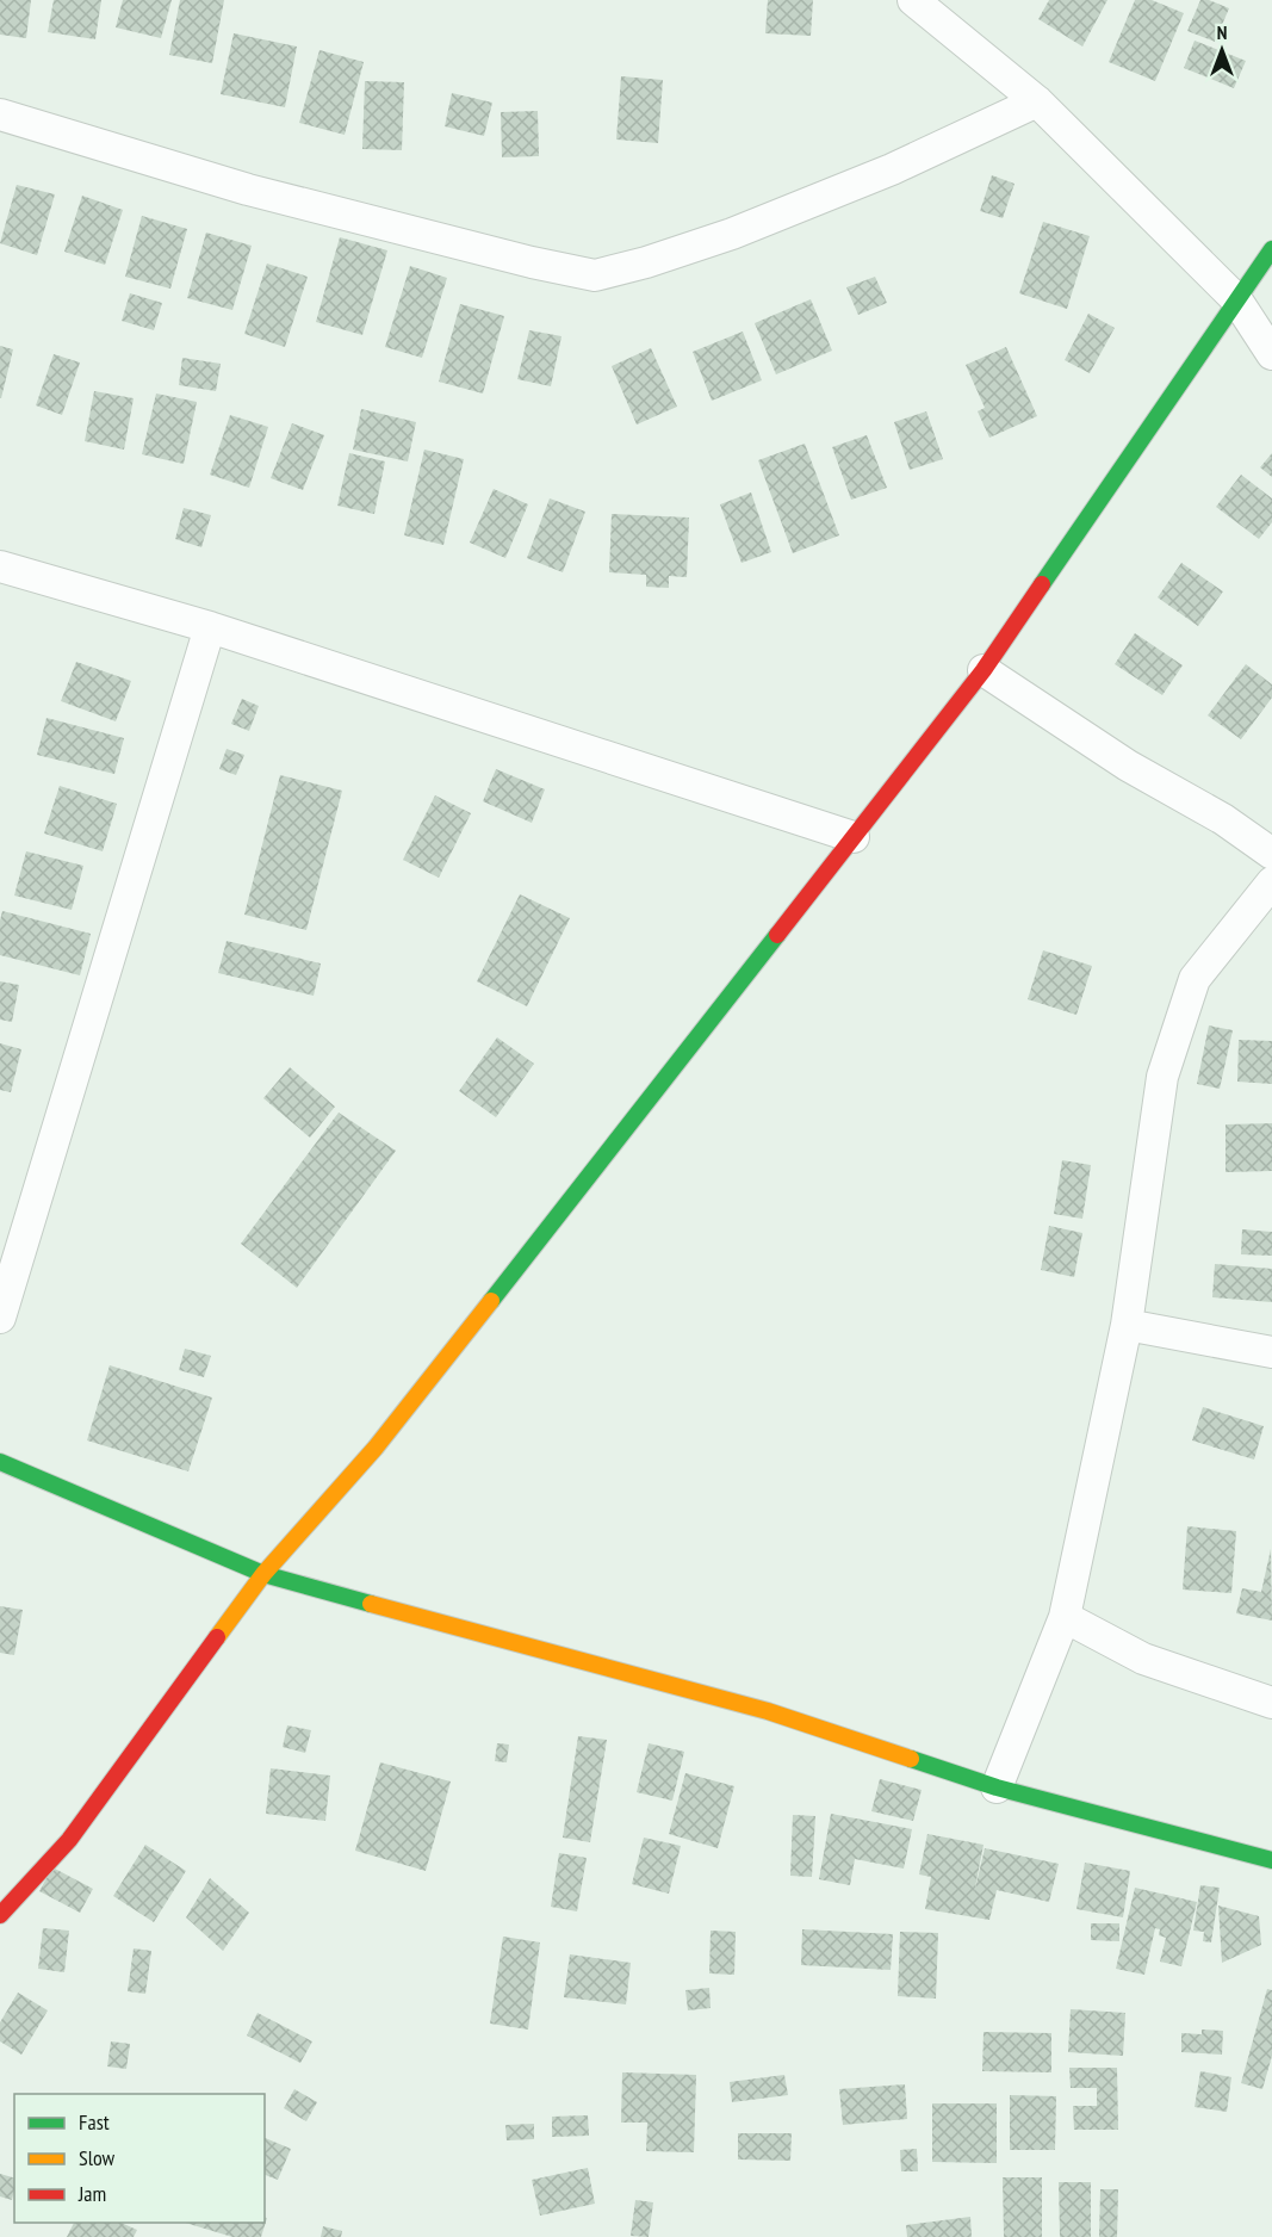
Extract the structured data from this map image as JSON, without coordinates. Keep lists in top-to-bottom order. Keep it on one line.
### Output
{"legend":["Fast","Slow","Jam"],"north":"top"}
